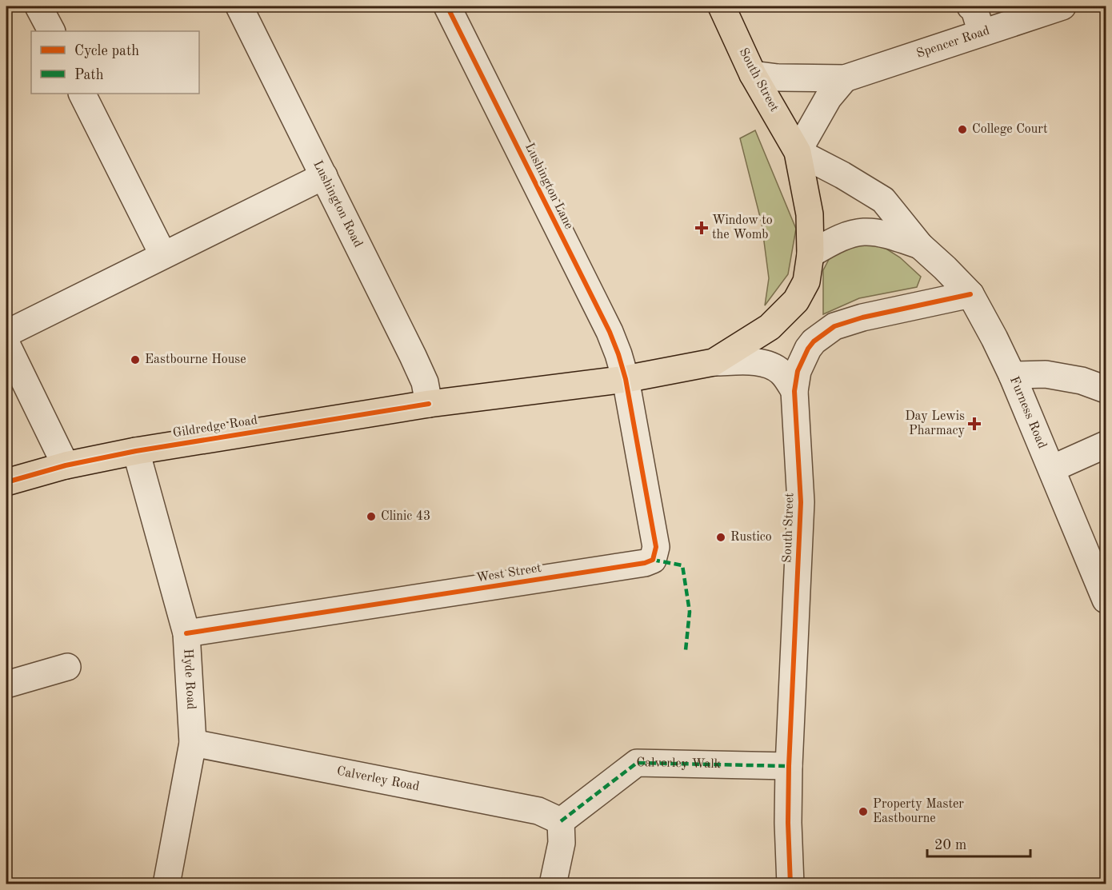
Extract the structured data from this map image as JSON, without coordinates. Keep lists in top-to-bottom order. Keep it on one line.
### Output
{"streets":{"main road":["South Street","Gildredge Road"],"street":["Spencer Road","Lushington Lane","Lushington Road","Furness Road","West Street","Hyde Road","Calverley Walk","Calverley Road"]},"crossings":[["Spencer Road","South Street"],["South Street","Furness Road"],["South Street","Gildredge Road"],["South Street","Calverley Walk"],["Lushington Lane","Gildredge Road"],["Lushington Lane","West Street"],["Lushington Road","Gildredge Road"],["Gildredge Road","West Street"],["Gildredge Road","Hyde Road"],["West Street","Hyde Road"],["Hyde Road","Calverley Road"],["Calverley Walk","Calverley Road"]],"places":{"other":["College Court","Eastbourne House","Clinic 43","Rustico","Property Master Eastbourne"],"health":["Window to the Womb","Day Lewis Pharmacy"]},"legend":["Cycle path","Path"],"scale_bar":"20 m"}
